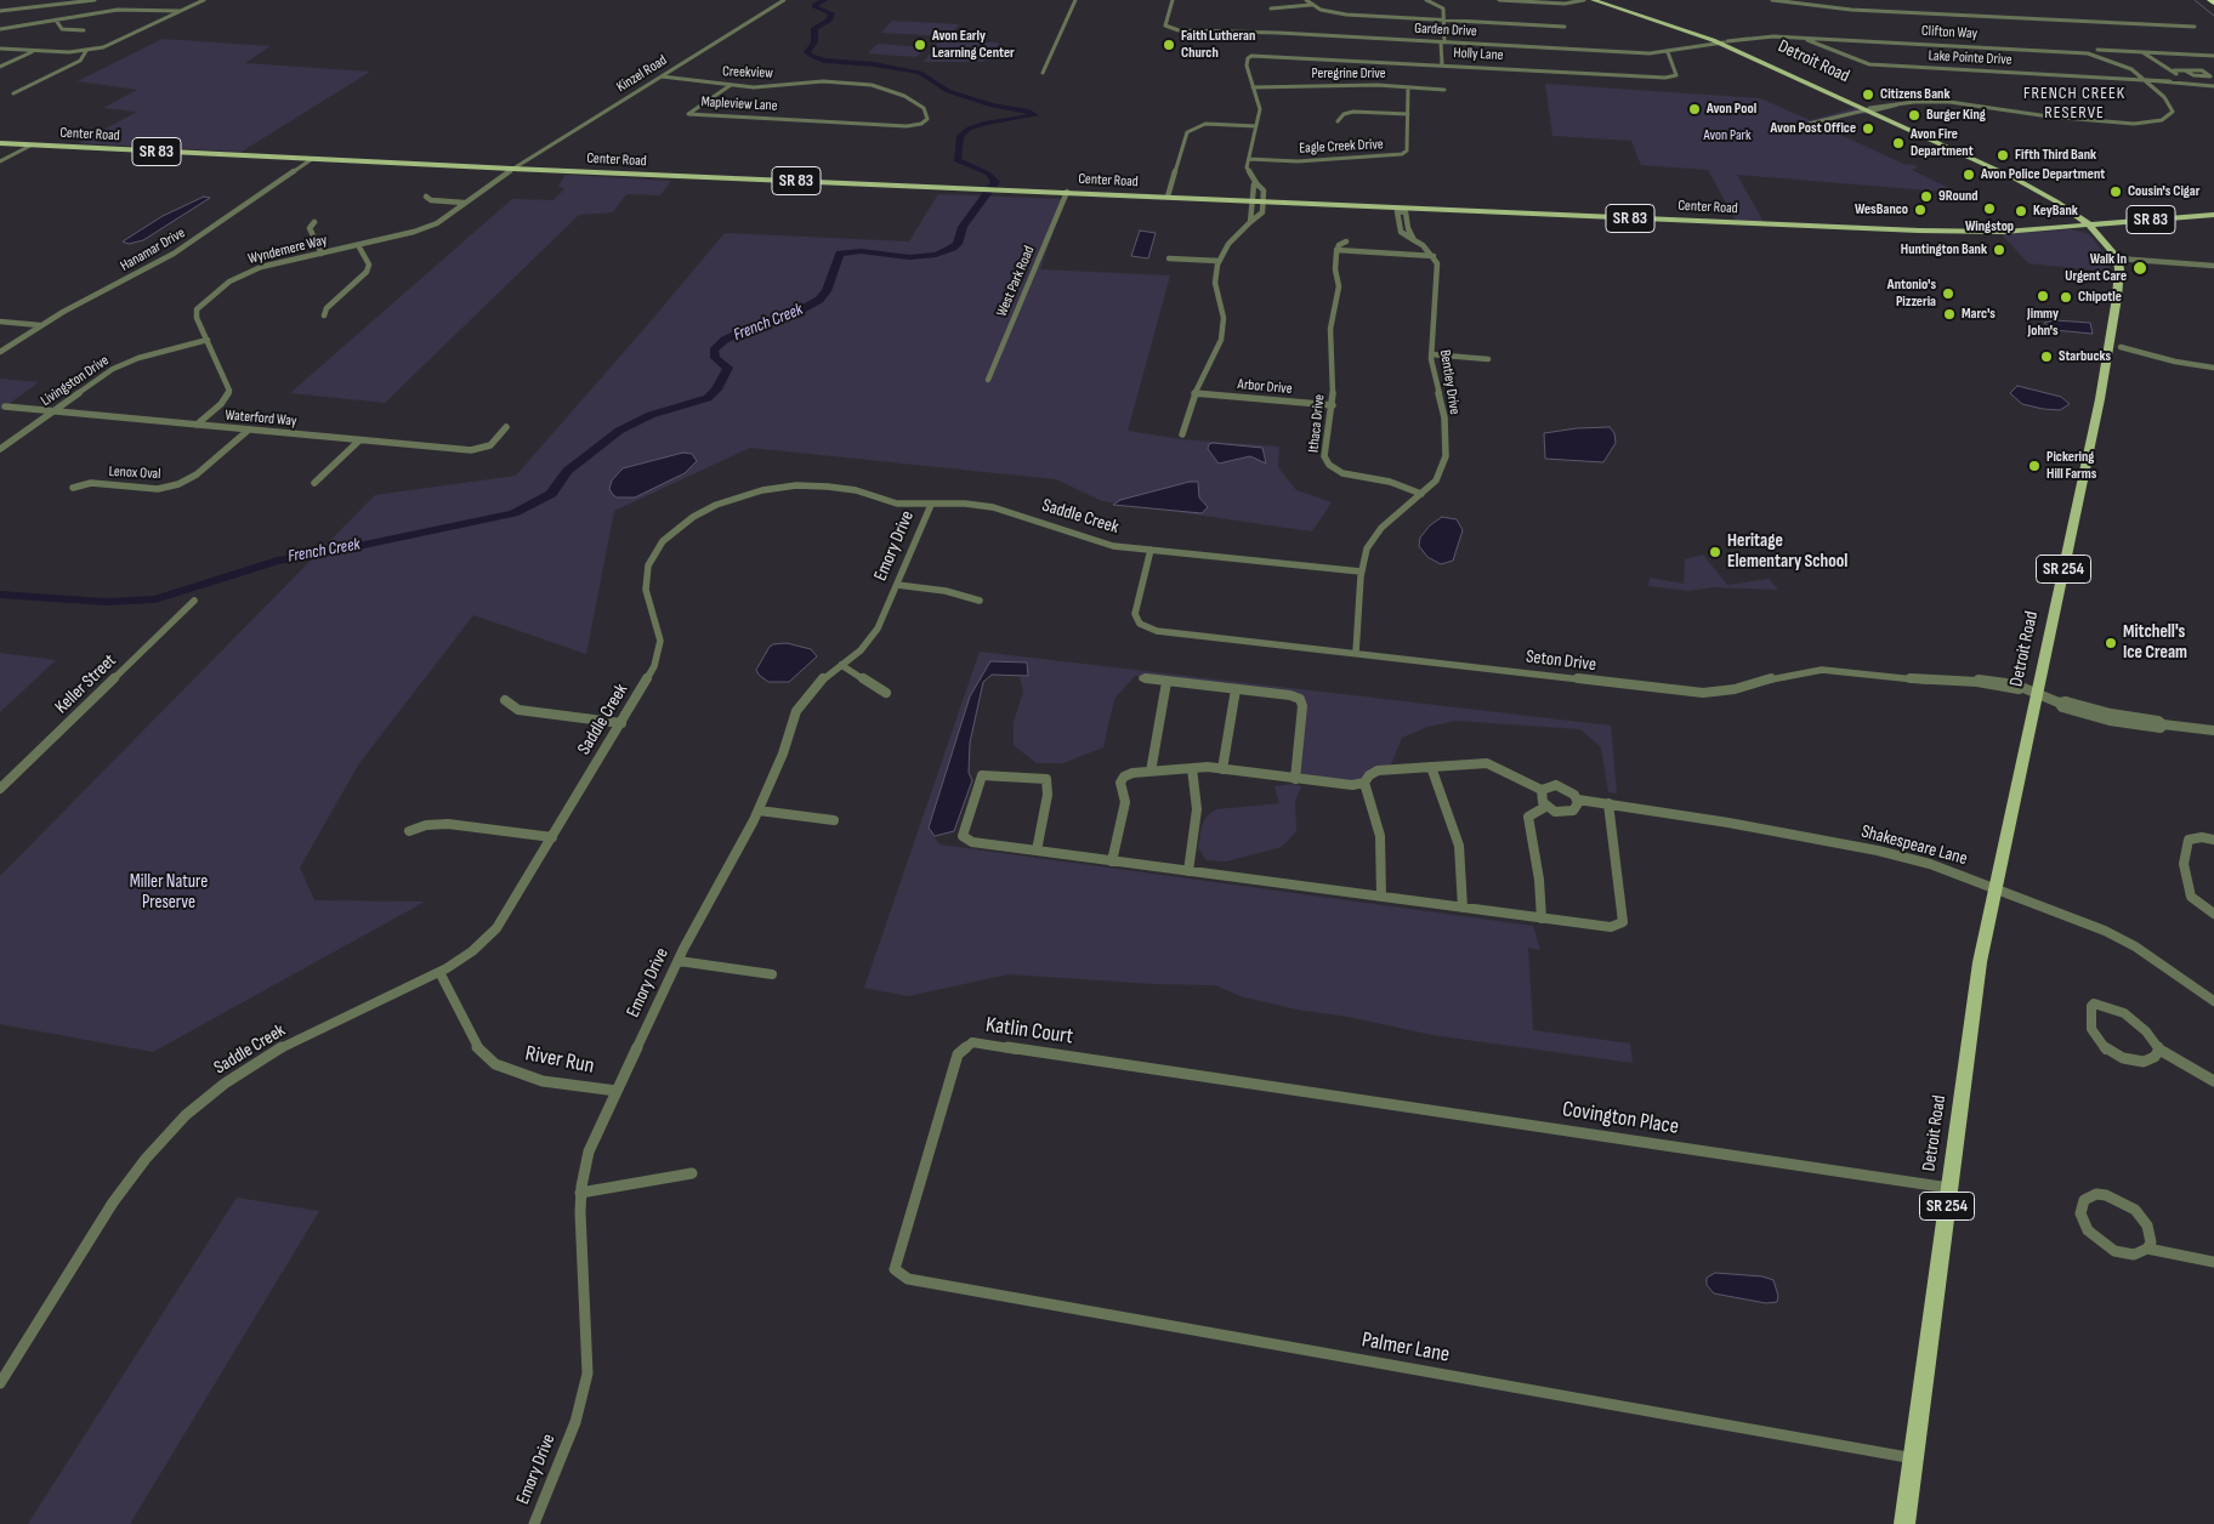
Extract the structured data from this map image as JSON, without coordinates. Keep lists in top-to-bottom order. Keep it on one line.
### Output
{"streets":{"main road":["Detroit Road","Center Road","SR 83","SR 254"],"street":["Garden Drive","Clifton Way","Holly Lane","Lake Pointe Drive","Creekview","Kinzel Road","Peregrine Drive","Mapleview Lane","Eagle Creek Drive","Hanamar Drive","Wyndemere Way","West Park Road","Livingston Drive","Bentley Drive","Arbor Drive","Waterford Way","Ithaca Drive","Lenox Oval","Saddle Creek","Emory Drive","Seton Drive","Keller Street","Shakespeare Lane","Katlin Court","River Run","Covington Place","Palmer Lane"]},"crossings":[["Garden Drive","Clifton Way"],["Garden Drive","Holly Lane"],["Garden Drive","Detroit Road"],["Clifton Way","Lake Pointe Drive"],["Clifton Way","Detroit Road"],["Holly Lane","Peregrine Drive"],["Detroit Road","Center Road"],["Detroit Road","Seton Drive"],["Detroit Road","Shakespeare Lane"],["Detroit Road","Covington Place"],["Detroit Road","Palmer Lane"],["Creekview","Kinzel Road"],["Creekview","Mapleview Lane"],["Kinzel Road","Center Road"],["Kinzel Road","Wyndemere Way"],["Peregrine Drive","Eagle Creek Drive"],["Center Road","Hanamar Drive"],["Center Road","Wyndemere Way"],["Center Road","West Park Road"],["Wyndemere Way","Livingston Drive"],["Wyndemere Way","Waterford Way"],["Livingston Drive","Waterford Way"],["Bentley Drive","Ithaca Drive"],["Bentley Drive","Saddle Creek"],["Bentley Drive","Seton Drive"],["Arbor Drive","Ithaca Drive"],["Waterford Way","Lenox Oval"],["Saddle Creek","Emory Drive"],["Saddle Creek","Seton Drive"],["Saddle Creek","River Run"],["Emory Drive","River Run"],["Katlin Court","Covington Place"],["Katlin Court","Palmer Lane"]],"districts":["FRENCH CREEK RESERVE"],"water":["French Creek"],"parks":["Avon Park","Miller Nature Preserve"],"places":["Avon Early Learning Center","Faith Lutheran Church","Citizens Bank","Avon Pool","Burger King","Avon Post Office","Avon Fire Department","Fifth Third Bank","Avon Police Department","Cousin's Cigar","9Round","Wingstop","WesBanco","KeyBank","Huntington Bank","Walk In Urgent Care","Antonio's Pizzeria","Jimmy John's","Chipotle","Marc's","Starbucks","Pickering Hill Farms","Heritage Elementary School","Mitchell's Ice Cream"]}
